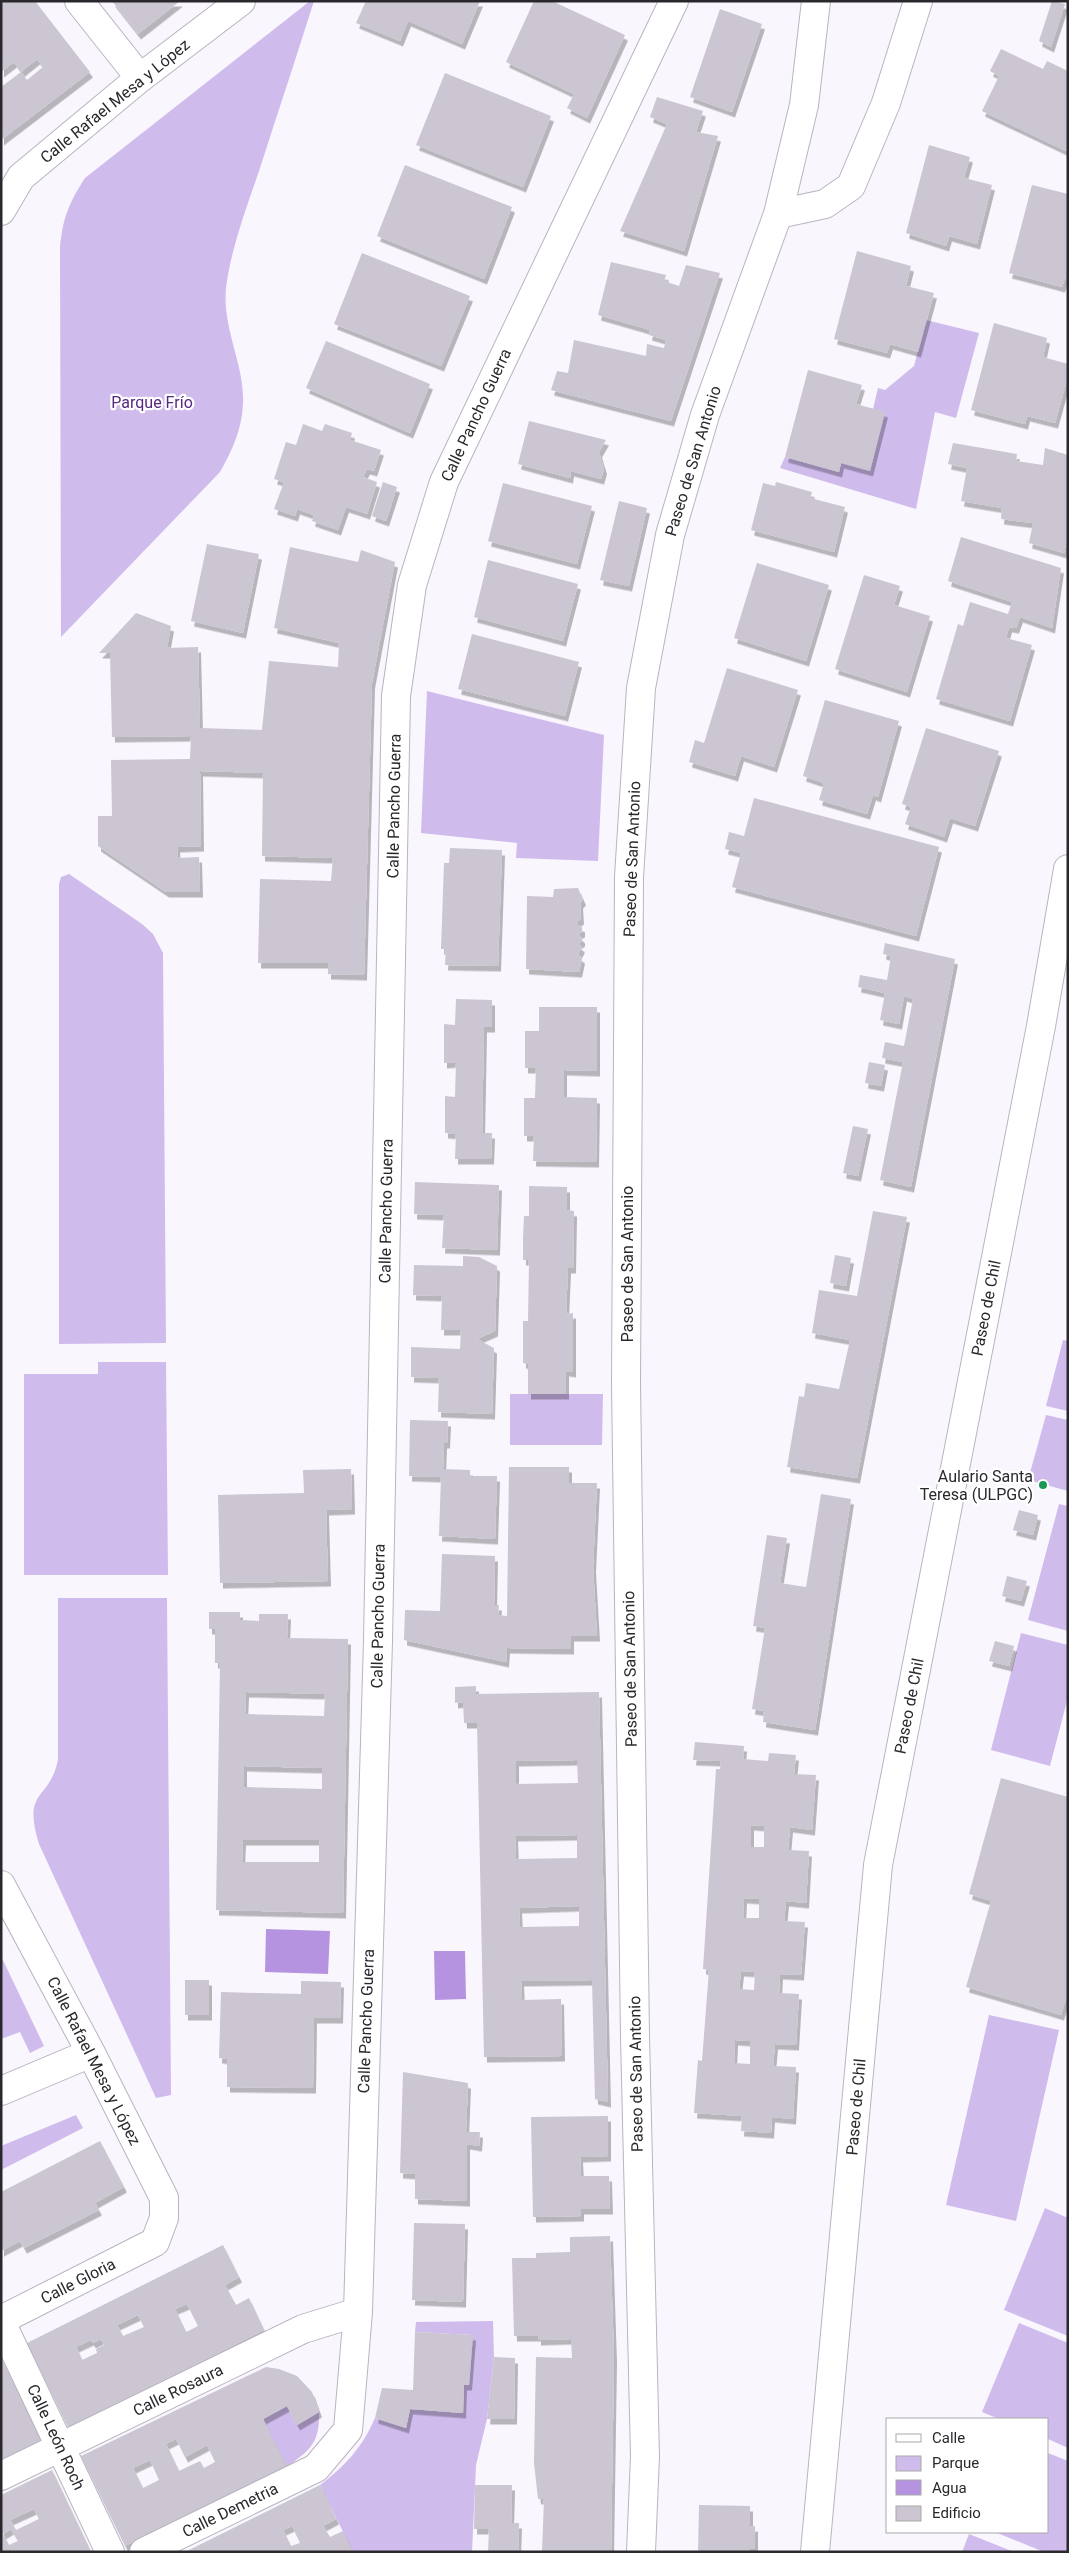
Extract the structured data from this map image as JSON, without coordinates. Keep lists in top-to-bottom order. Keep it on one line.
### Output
{"streets":{"street":["Calle Rafael Mesa y López","Calle Pancho Guerra","Paseo de San Antonio","Paseo de Chil","Calle Gloria","Calle Rosaura","Calle León Roch","Calle Demetria"]},"crossings":[["Calle Rafael Mesa y López","Calle Gloria"],["Calle Pancho Guerra","Calle Rosaura"],["Calle Pancho Guerra","Calle Demetria"],["Calle Gloria","Calle León Roch"],["Calle Rosaura","Calle León Roch"]],"parks":["Parque Frío"],"places":["Aulario Santa Teresa (ULPGC)"],"legend":["Calle","Parque","Agua","Edificio"]}
